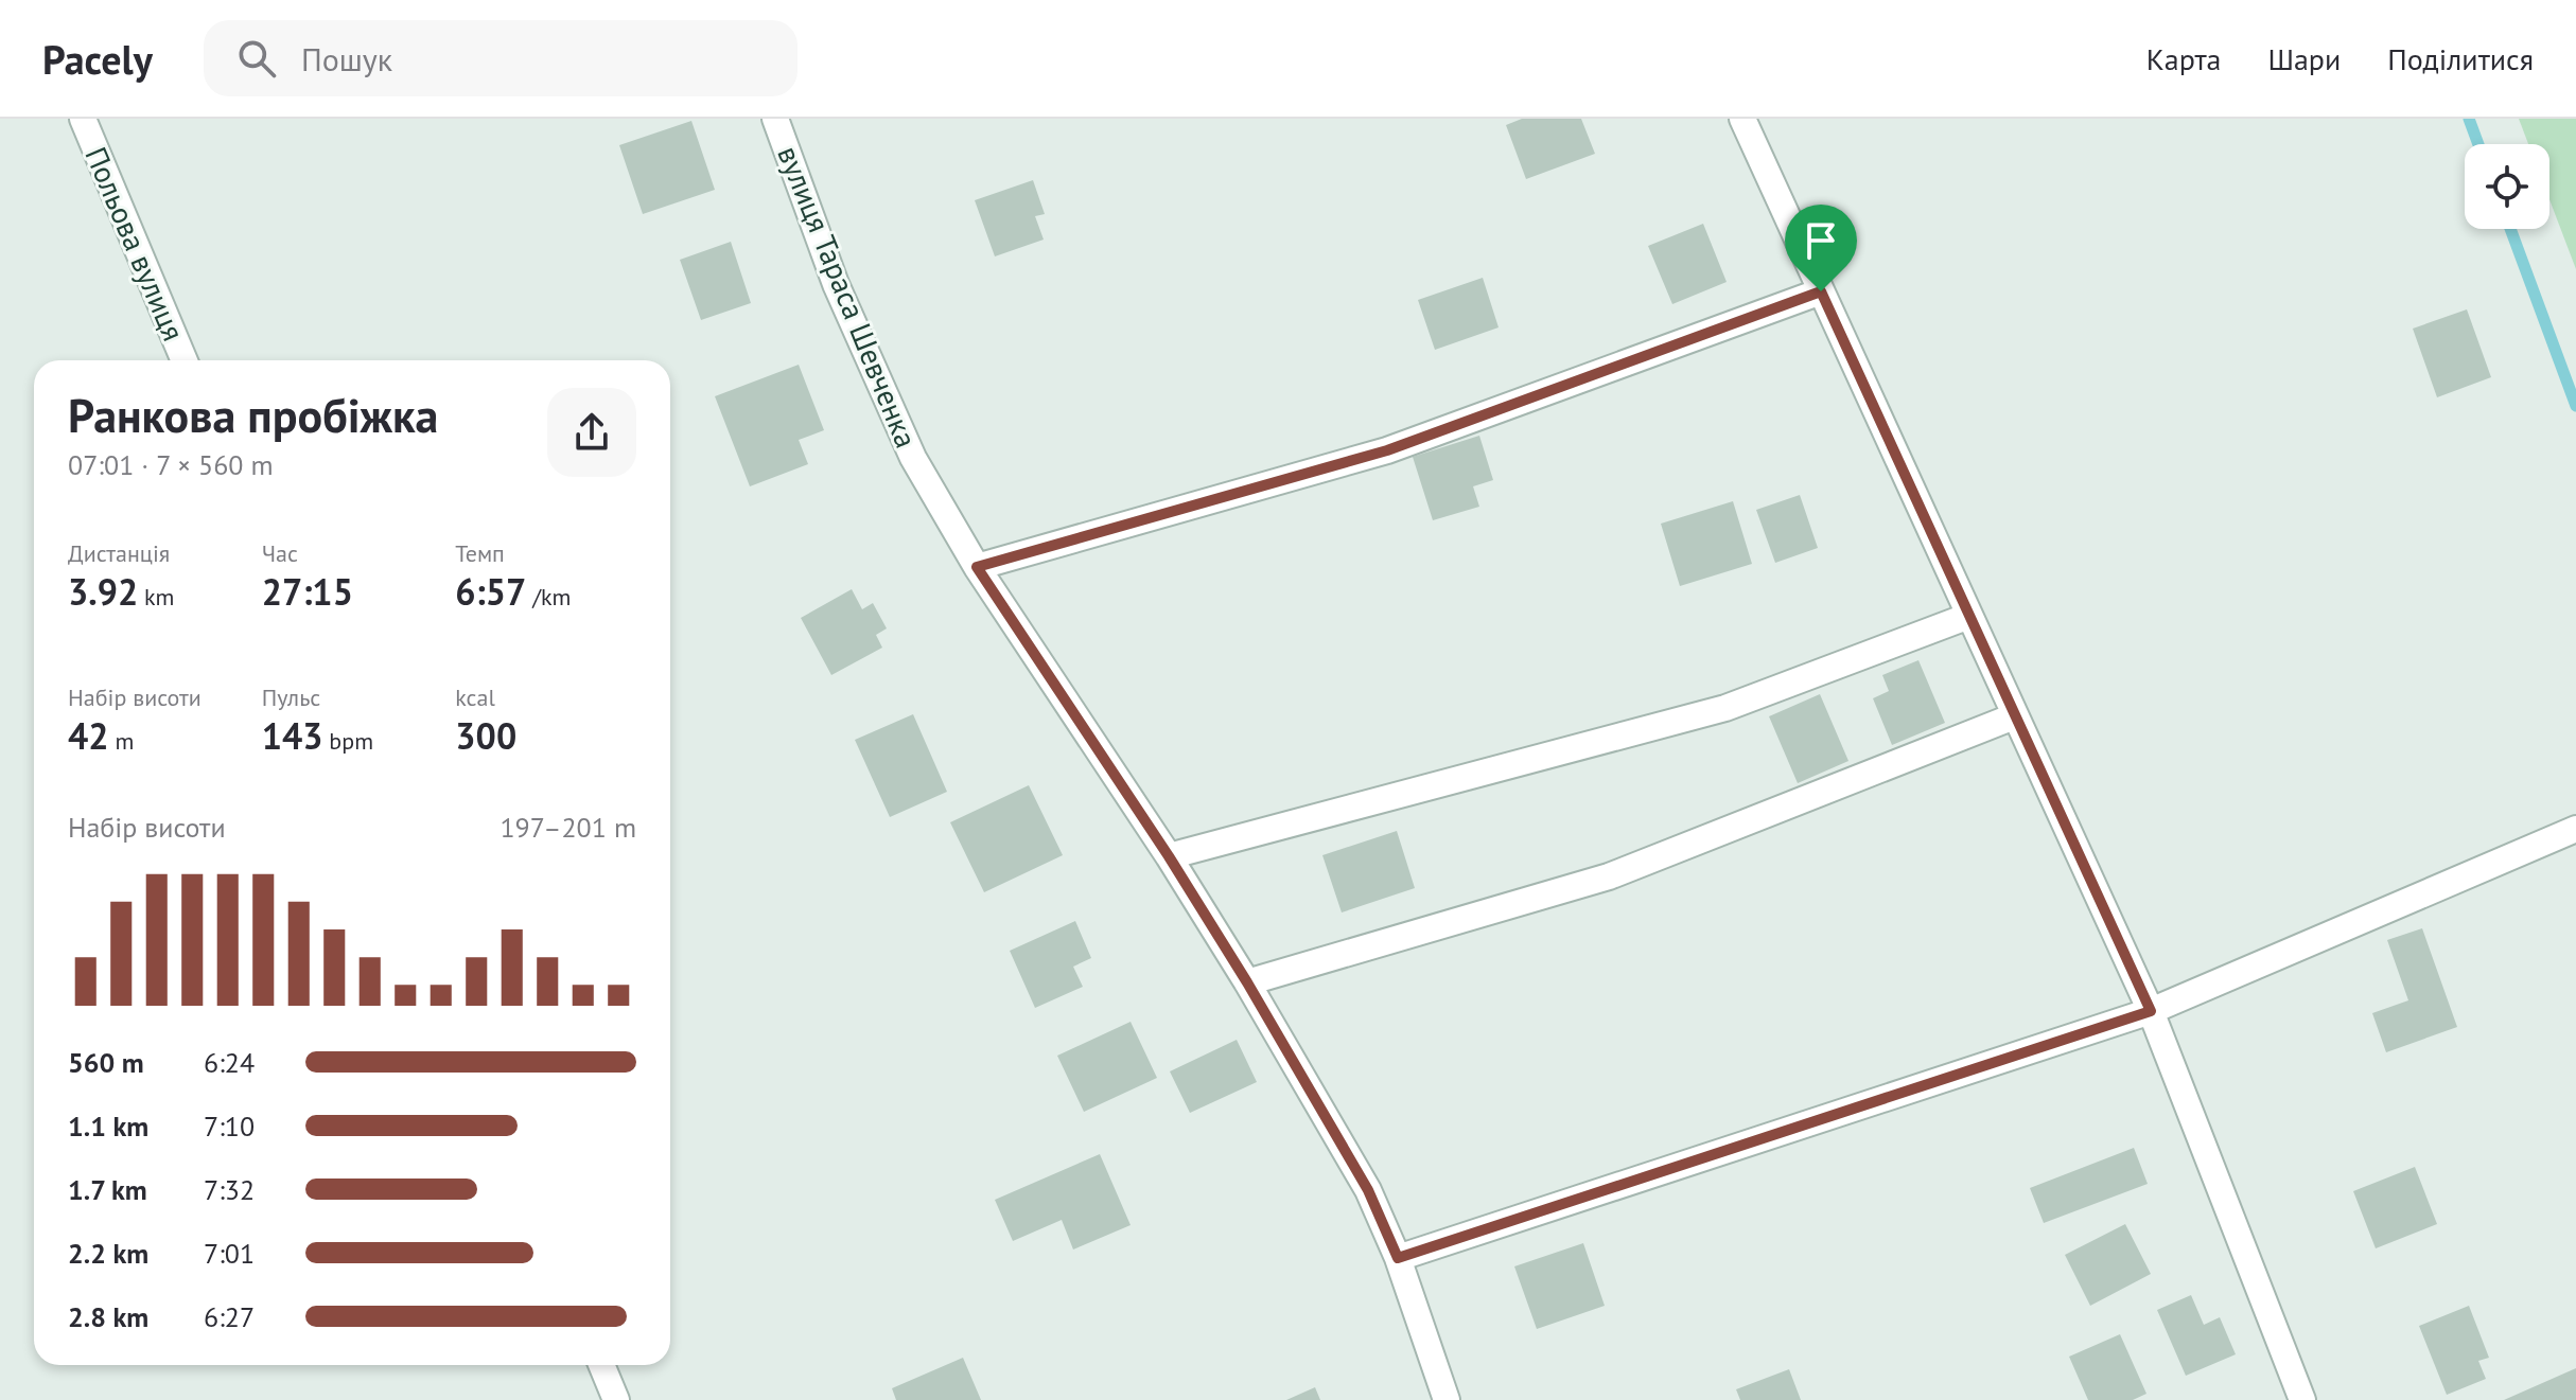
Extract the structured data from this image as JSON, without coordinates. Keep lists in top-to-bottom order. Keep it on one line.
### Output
{"streets":{"street":["Польова вулиця","вулиця Тараса Шевченка"]},"page":{"header":"Pacely","search":"Пошук","nav":["Карта","Шари","Поділитися"],"heading":["Ранкова пробіжка","07:01 · 7 × 560 m"],"stats":[["Дистанція","3.92 km"],["Час","27:15"],["Темп","6:57 /km"],["Набір висоти","42 m"],["Пульс","143 bpm"],["kcal","300"]],"chart":["Набір висоти","197–201 m"],"list":[{"name":"560 m","note":"6:24"},{"name":"1.1 km","note":"7:10"},{"name":"1.7 km","note":"7:32"},{"name":"2.2 km","note":"7:01"},{"name":"2.8 km","note":"6:27"}]}}
